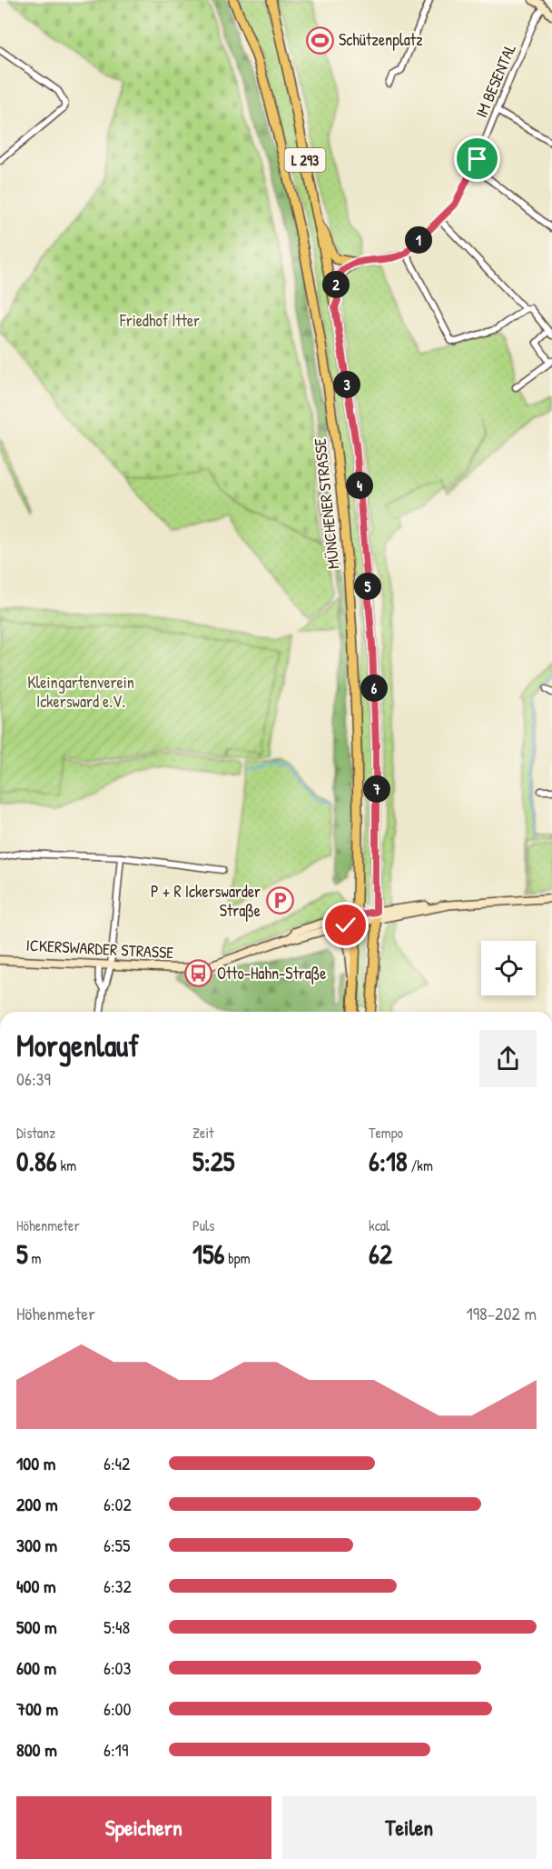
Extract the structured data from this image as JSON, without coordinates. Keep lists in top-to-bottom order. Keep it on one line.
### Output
{"streets":{"highway":["L 293","MÜNCHENER STRASSE"],"main road":["ICKERSWARDER STRASSE"],"street":["IM BESENTAL"]},"crossings":[["MÜNCHENER STRASSE","ICKERSWARDER STRASSE"]],"parks":["Friedhof Itter","Kleingartenverein Ickersward e.V."],"places":{"sports":["Schützenplatz"],"parking":["P + R Ickerswarder Straße"],"bus stop":["Otto-Hahn-Straße"]},"page":{"pins":["1","2","3","4","5","6","7"],"heading":["Morgenlauf","06:39"],"stats":[["Distanz","0.86 km"],["Zeit","5:25"],["Tempo","6:18 /km"],["Höhenmeter","5 m"],["Puls","156 bpm"],["kcal","62"]],"chart":["Höhenmeter","198–202 m"],"list":[{"name":"100 m","note":"6:42"},{"name":"200 m","note":"6:02"},{"name":"300 m","note":"6:55"},{"name":"400 m","note":"6:32"},{"name":"500 m","note":"5:48"},{"name":"600 m","note":"6:03"},{"name":"700 m","note":"6:00"},{"name":"800 m","note":"6:19"}],"buttons":["Speichern","Teilen"]}}
